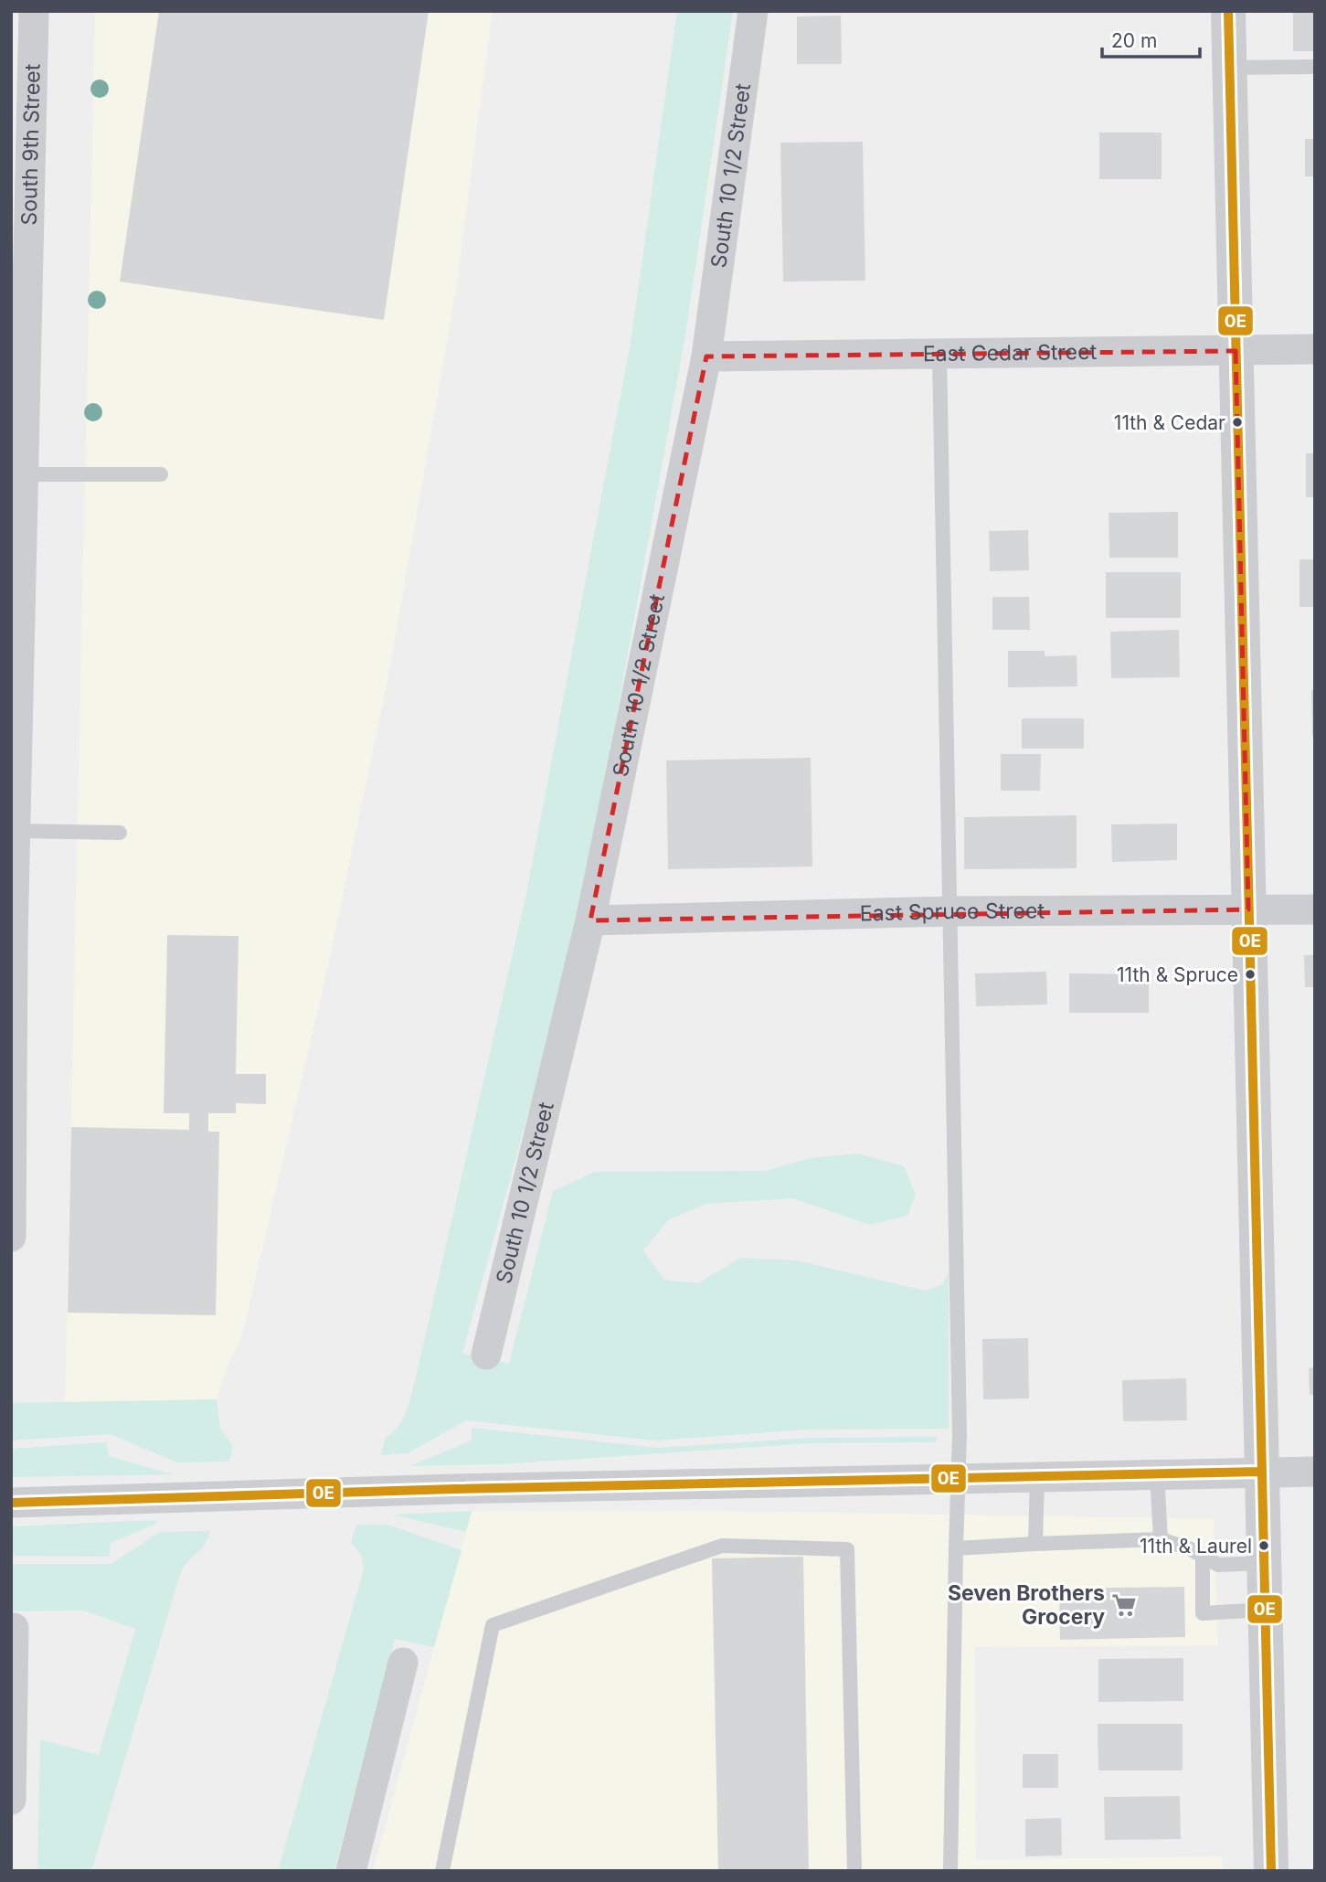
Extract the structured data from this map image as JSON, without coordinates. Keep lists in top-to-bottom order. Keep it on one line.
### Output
{"streets":{"street":["South 9th Street","South 10 1/2 Street","East Cedar Street","East Spruce Street"]},"crossings":[["South 10 1/2 Street","East Cedar Street"],["South 10 1/2 Street","East Spruce Street"]],"places":{"other":["11th & Cedar","11th & Spruce","11th & Laurel"],"supermarket":["Seven Brothers Grocery"]},"lines":["transit line 0E"],"scale_bar":"20 m"}
